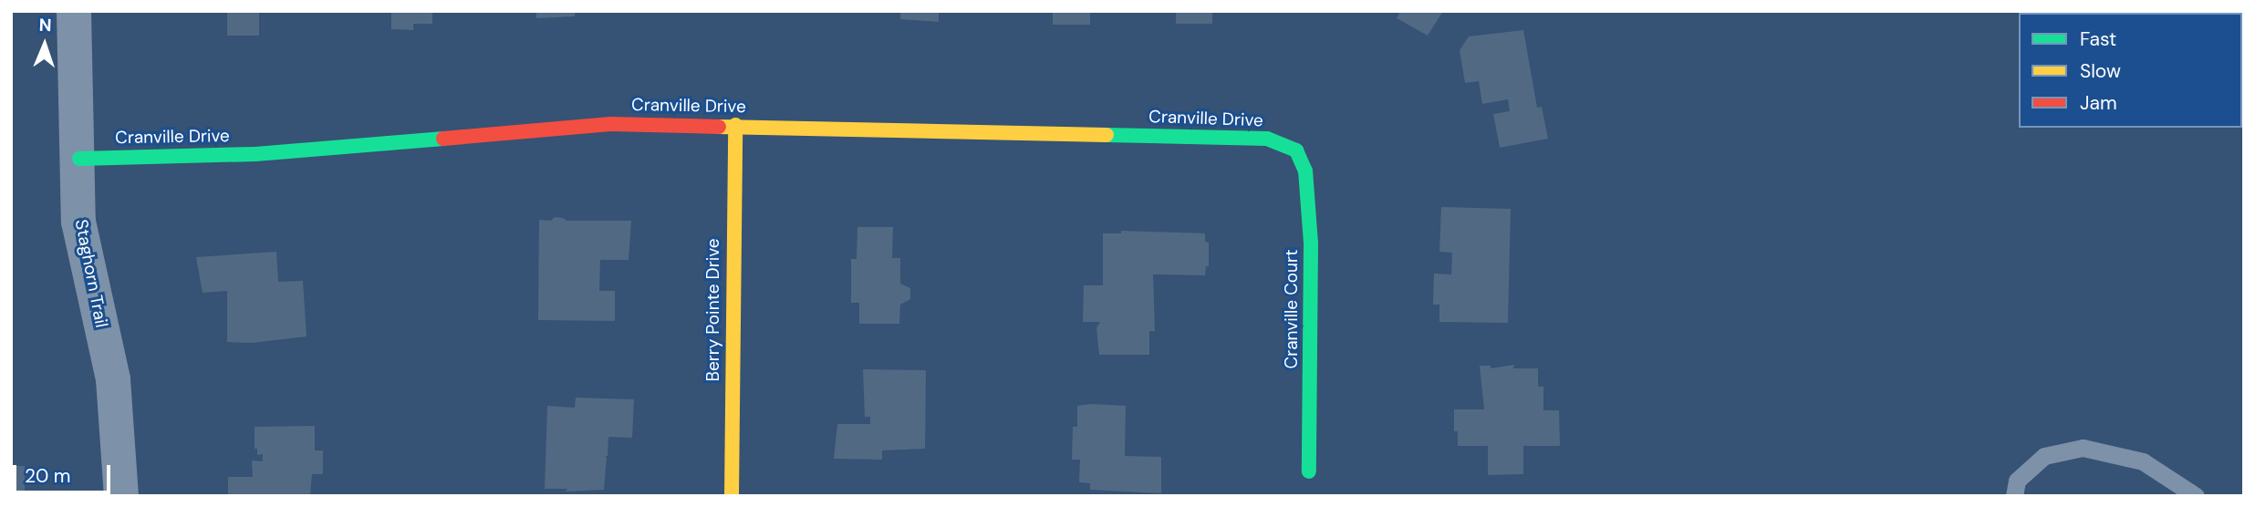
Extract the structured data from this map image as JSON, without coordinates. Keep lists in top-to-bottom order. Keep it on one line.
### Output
{"streets":{"street":["Cranville Drive","Staghorn Trail","Cranville Court","Berry Pointe Drive"]},"crossings":[["Cranville Drive","Staghorn Trail"],["Cranville Drive","Cranville Court"],["Cranville Drive","Berry Pointe Drive"]],"legend":["Fast","Slow","Jam"],"scale_bar":"20 m","north":"top"}
